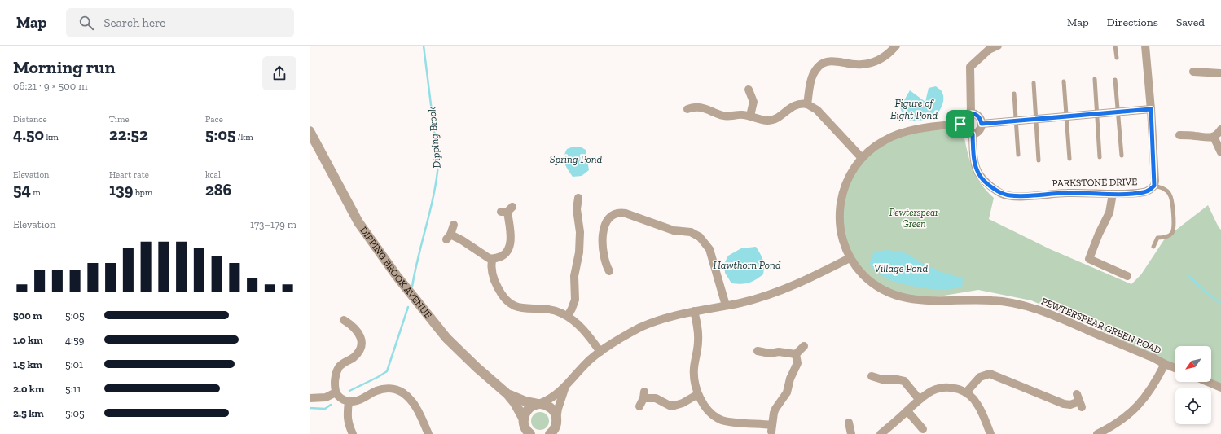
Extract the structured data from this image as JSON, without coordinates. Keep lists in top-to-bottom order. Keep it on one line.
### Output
{"streets":{"street":["PARKSTONE DRIVE","DIPPING BROOK AVENUE","PEWTERSPEAR GREEN ROAD"]},"crossings":[["PARKSTONE DRIVE","PEWTERSPEAR GREEN ROAD"]],"water":["Figure of Eight Pond","Dipping Brook","Spring Pond","Hawthorn Pond","Village Pond"],"parks":["Pewterspear Green"],"north":"bottom left","page":{"header":"Map","search":"Search here","nav":["Map","Directions","Saved"],"heading":["Morning run","06:21 · 9 × 500 m"],"stats":[["Distance","4.50 km"],["Time","22:52"],["Pace","5:05 /km"],["Elevation","54 m"],["Heart rate","139 bpm"],["kcal","286"]],"chart":["Elevation","173–179 m"],"list":[{"name":"500 m","note":"5:05"},{"name":"1.0 km","note":"4:59"},{"name":"1.5 km","note":"5:01"},{"name":"2.0 km","note":"5:11"},{"name":"2.5 km","note":"5:05"}]}}
